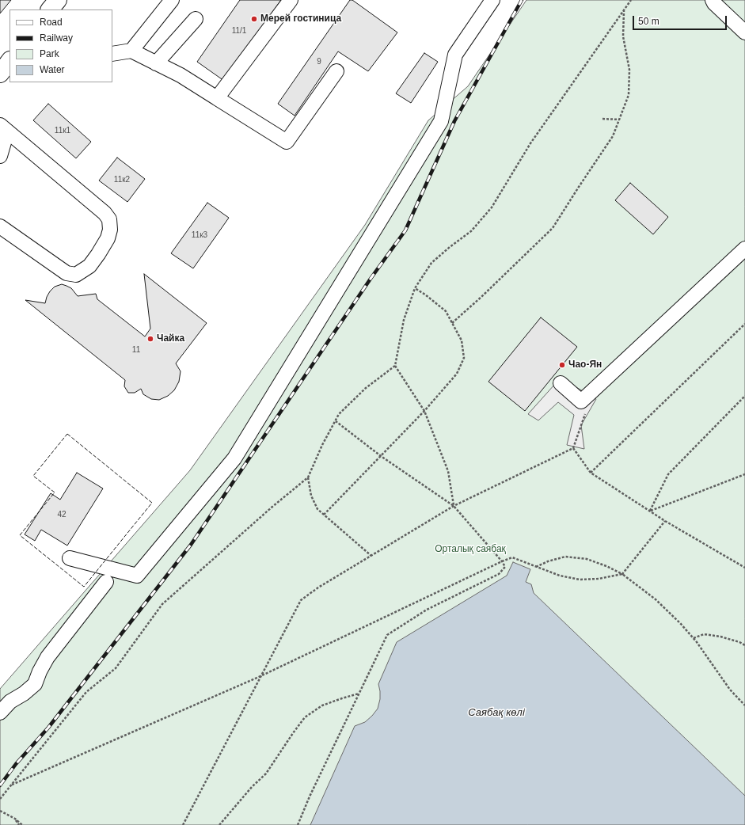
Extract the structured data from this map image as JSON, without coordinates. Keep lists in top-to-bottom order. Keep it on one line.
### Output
{"water":["Саябақ көлі"],"parks":["Орталық саябақ"],"places":["Мерей гостиница","Чайка","Чао-Ян"],"house_numbers":["11/1","9","11к1","11к2","11к3","11","42"],"legend":["Road","Railway","Park","Water"],"scale_bar":"50 m"}
